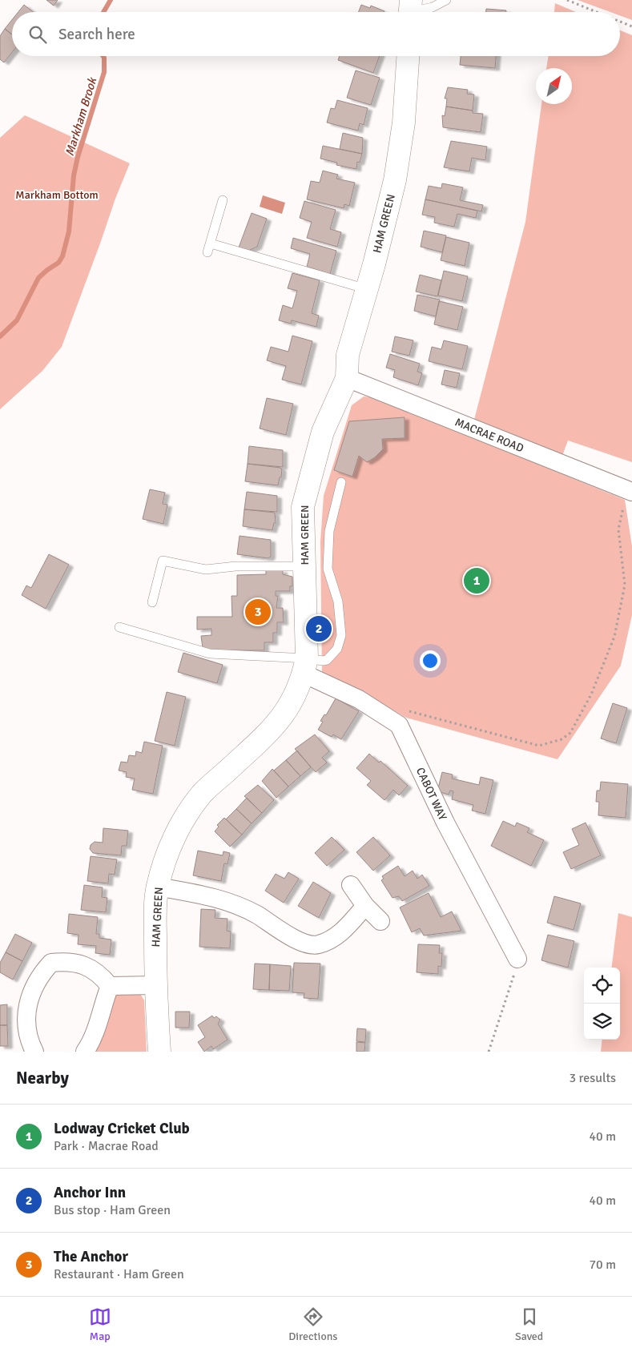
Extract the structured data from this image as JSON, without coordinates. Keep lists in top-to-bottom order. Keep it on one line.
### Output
{"streets":{"street":["HAM GREEN","MACRAE ROAD","CABOT WAY"]},"crossings":[["HAM GREEN","MACRAE ROAD"],["HAM GREEN","CABOT WAY"]],"water":["Markham Brook"],"parks":["Markham Bottom"],"north":"top right","page":{"search":"Search here","pins":["1","3","2"],"heading":["Nearby","3 results"],"list":[{"mark":"1","name":"Lodway Cricket Club","note":"Park · Macrae Road","value":"40 m"},{"mark":"2","name":"Anchor Inn","note":"Bus stop · Ham Green","value":"40 m"},{"mark":"3","name":"The Anchor","note":"Restaurant · Ham Green","value":"70 m"}],"nav":["Map","Directions","Saved"]}}
